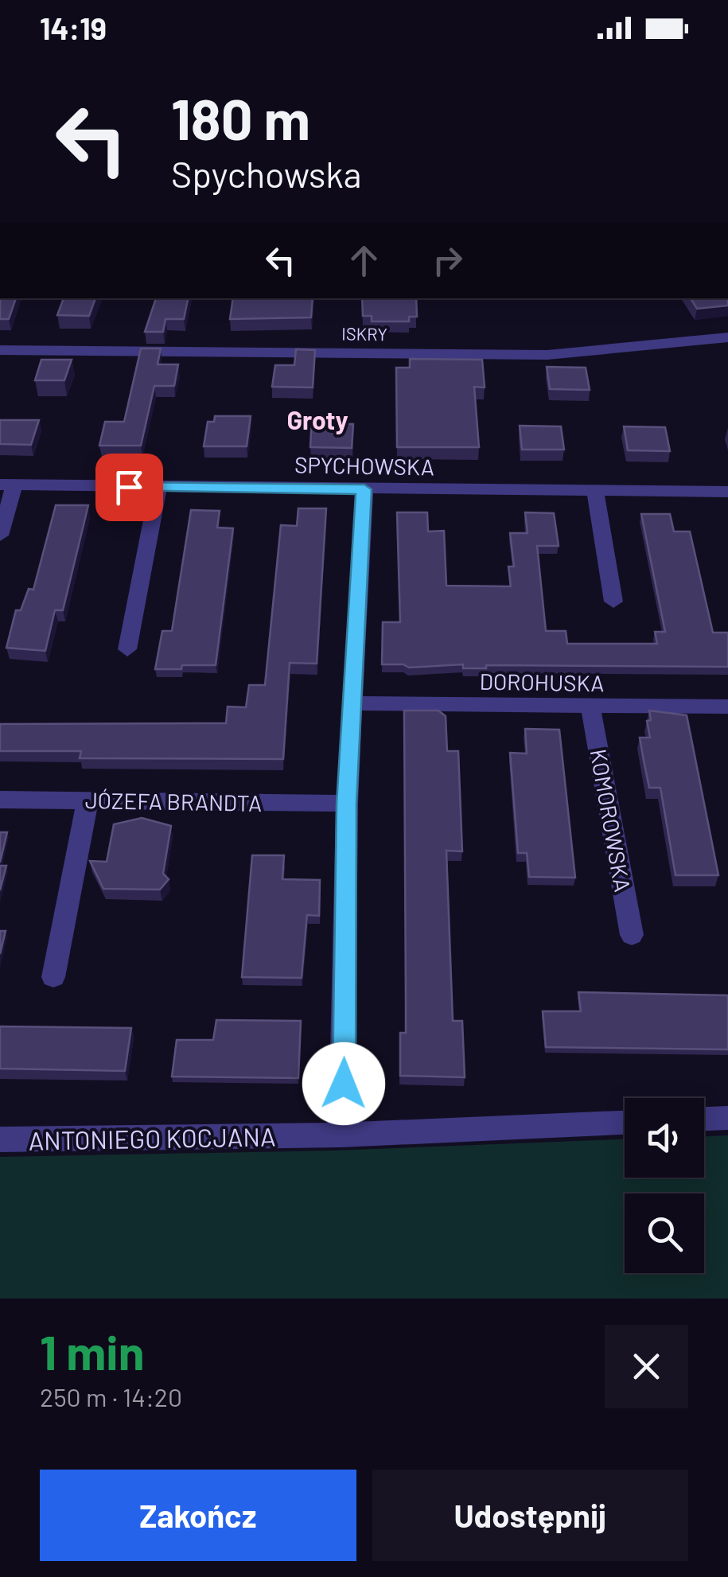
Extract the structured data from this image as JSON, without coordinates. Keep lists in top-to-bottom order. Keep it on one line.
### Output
{"streets":{"street":["ISKRY","SPYCHOWSKA","DOROHUSKA","JÓZEFA BRANDTA","KOMOROWSKA","ANTONIEGO KOCJANA"]},"crossings":[["DOROHUSKA","KOMOROWSKA"]],"districts":["Groty"],"page":{"status":"14:19","turn":["180 m","Spychowska"],"heading":["1 min","250 m · 14:20"],"buttons":["Zakończ","Udostępnij"]}}
